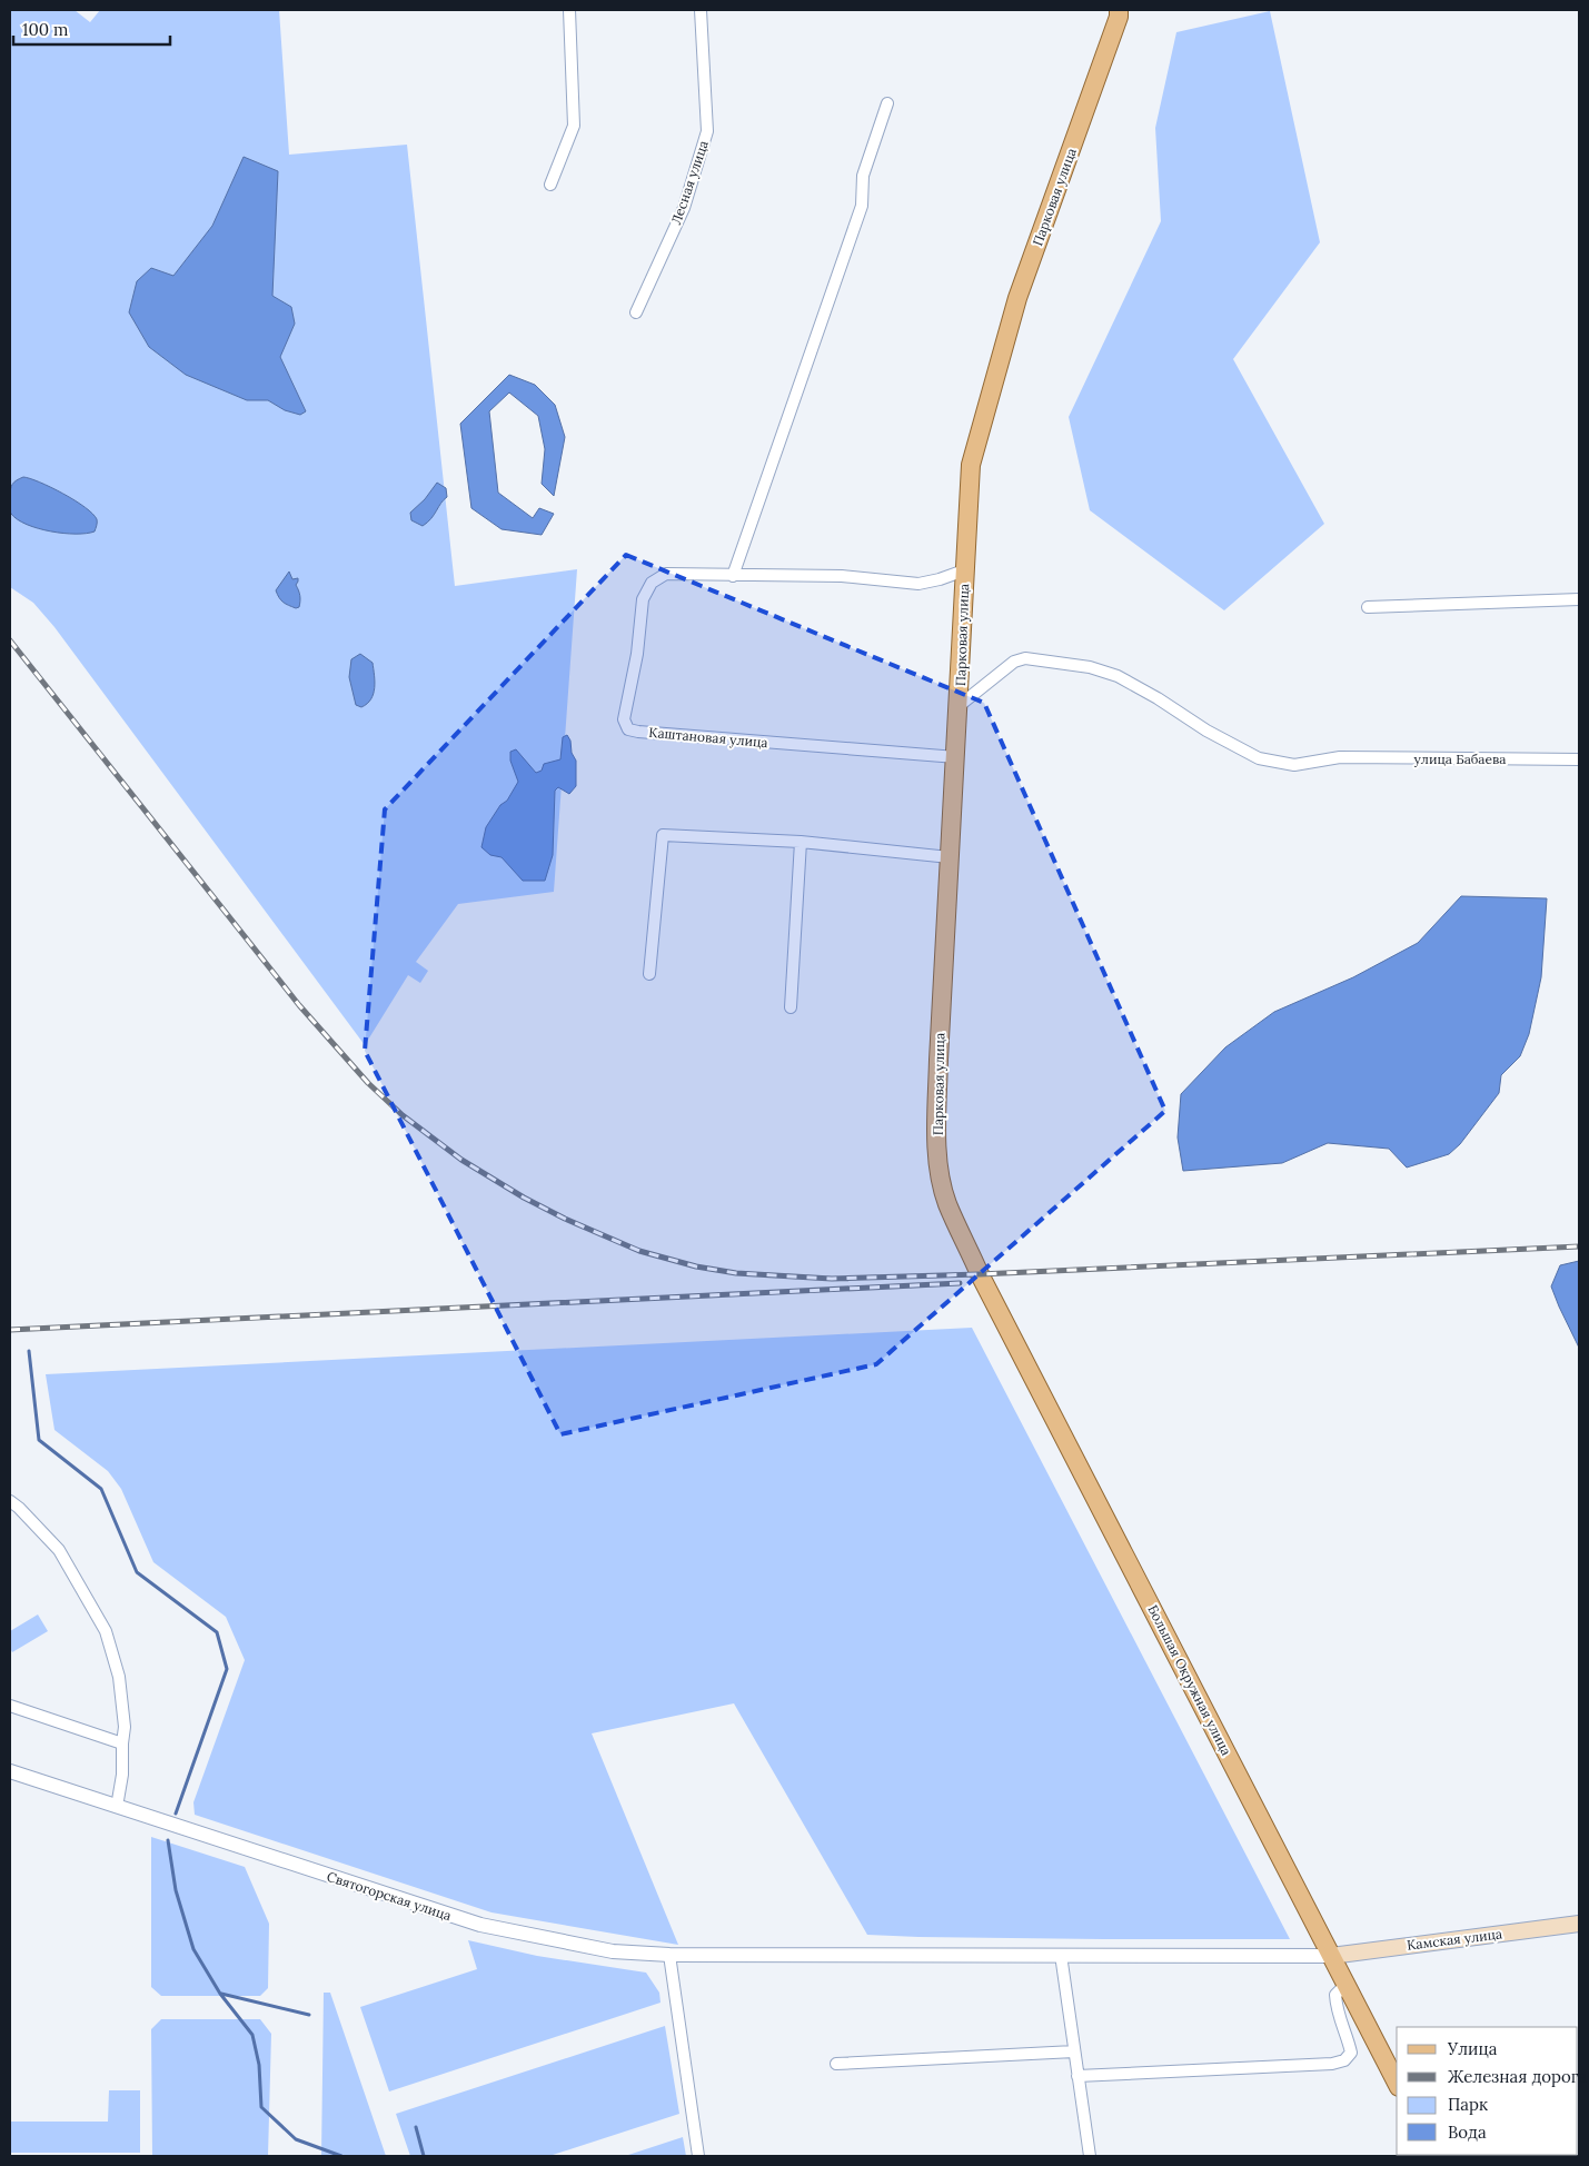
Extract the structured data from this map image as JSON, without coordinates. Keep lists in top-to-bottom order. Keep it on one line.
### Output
{"streets":{"main road":["Парковая улица","Большая Окружная улица","Камская улица"],"street":["Лесная улица","Каштановая улица","улица Бабаева","Святогорская улица"]},"crossings":[["Парковая улица","Каштановая улица"],["Парковая улица","улица Бабаева"],["Парковая улица","Большая Окружная улица"],["Большая Окружная улица","Святогорская улица"],["Большая Окружная улица","Камская улица"],["Святогорская улица","Камская улица"]],"legend":["Улица","Железная дорога","Парк","Вода"],"scale_bar":"100 m"}
